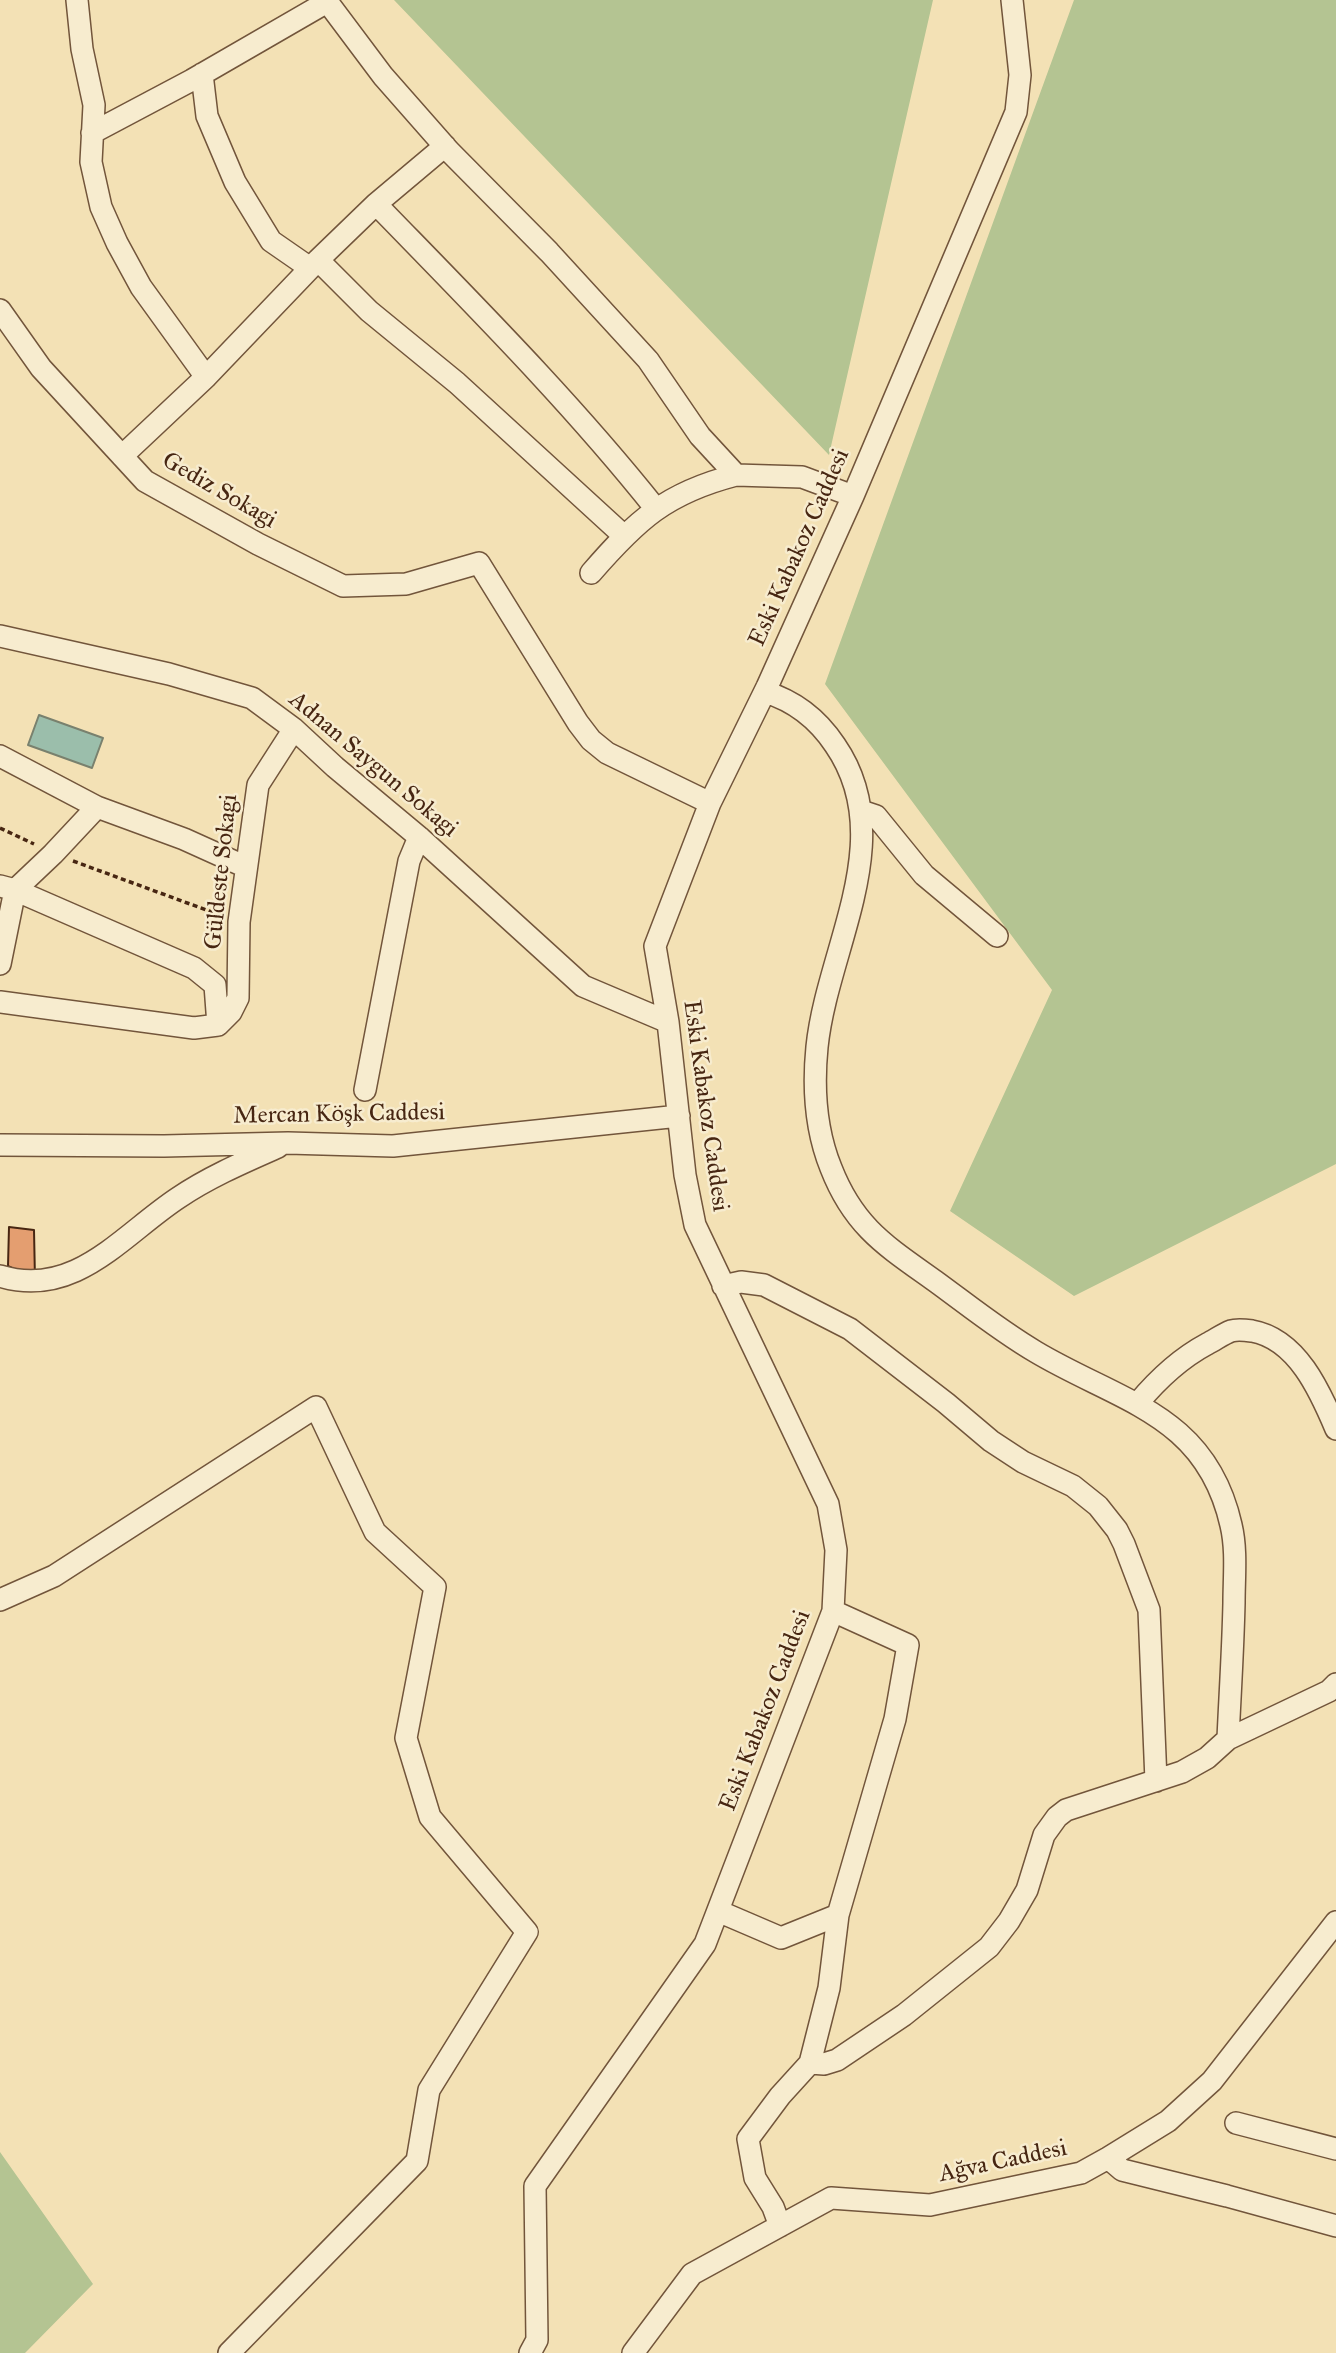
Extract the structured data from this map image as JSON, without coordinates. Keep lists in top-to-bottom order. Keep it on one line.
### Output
{"streets":{"street":["Gediz Sokagi","Eski Kabakoz Caddesi","Adnan Saygun Sokagi","Güldeste Sokagi","Mercan Köşk Caddesi","Ağva Caddesi"]},"crossings":[["Gediz Sokagi","Eski Kabakoz Caddesi"],["Eski Kabakoz Caddesi","Adnan Saygun Sokagi"],["Eski Kabakoz Caddesi","Mercan Köşk Caddesi"],["Adnan Saygun Sokagi","Güldeste Sokagi"]]}
